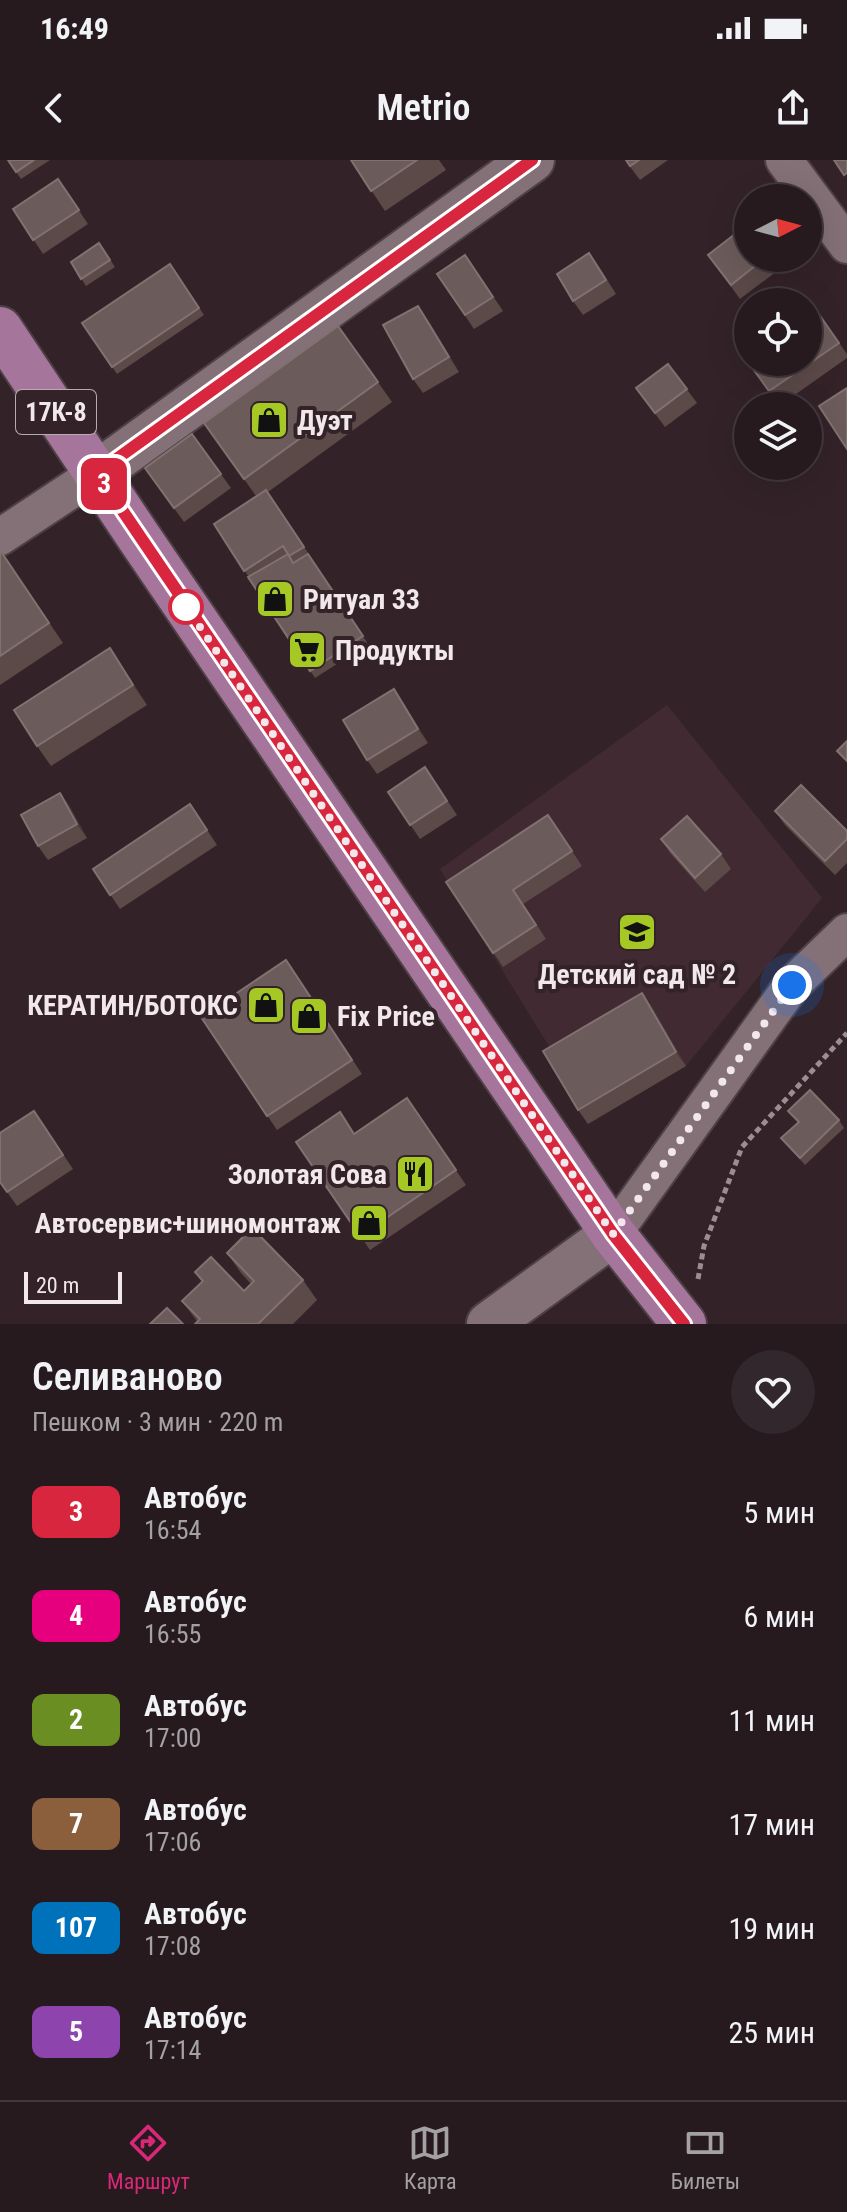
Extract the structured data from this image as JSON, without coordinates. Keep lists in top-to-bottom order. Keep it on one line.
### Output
{"streets":{"main road":["17К-8"]},"places":{"shop":["Дуэт","Ритуал 33","КЕРАТИН/БОТОКС","Fix Price","Автосервис+шиномонтаж"],"supermarket":["Продукты"],"school or university":["Детский сад № 2"],"restaurant":["Золотая Сова"]},"lines":["bus line 3"],"scale_bar":"20 m","north":"right","page":{"status":"16:49","header":"Metrio","on_map":"3","scale":"20 m","heading":["Селиваново","Пешком · 3 мин · 220 m"],"list":[{"mark":"3","name":"Автобус","note":"16:54","value":"5 мин"},{"mark":"4","name":"Автобус","note":"16:55","value":"6 мин"},{"mark":"2","name":"Автобус","note":"17:00","value":"11 мин"},{"mark":"7","name":"Автобус","note":"17:06","value":"17 мин"},{"mark":"107","name":"Автобус","note":"17:08","value":"19 мин"},{"mark":"5","name":"Автобус","note":"17:14","value":"25 мин"}],"tabs":["Маршрут","Карта","Билеты"]}}
